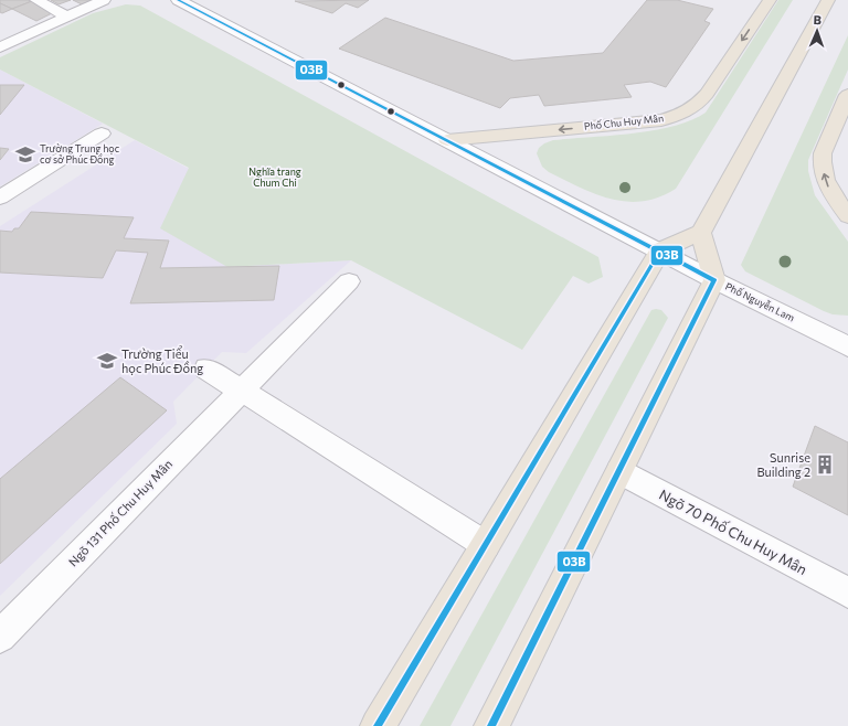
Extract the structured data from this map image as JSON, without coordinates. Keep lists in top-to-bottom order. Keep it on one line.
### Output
{"streets":{"main road":["Phố Chu Huy Mân"],"street":["Phố Nguyễn Lam","Ngõ 131 Phố Chu Huy Mân","Ngõ 70 Phố Chu Huy Mân"]},"crossings":[["Phố Chu Huy Mân","Phố Nguyễn Lam"]],"one_way":["Phố Chu Huy Mân"],"parks":["Nghĩa trang Chum Chi"],"places":{"school or university":["Trường Trung học cơ sở Phúc Đồng","Trường Tiểu học Phúc Đồng"],"building":["Sunrise Building 2"]},"lines":["transit line 03B"],"north":"top"}
